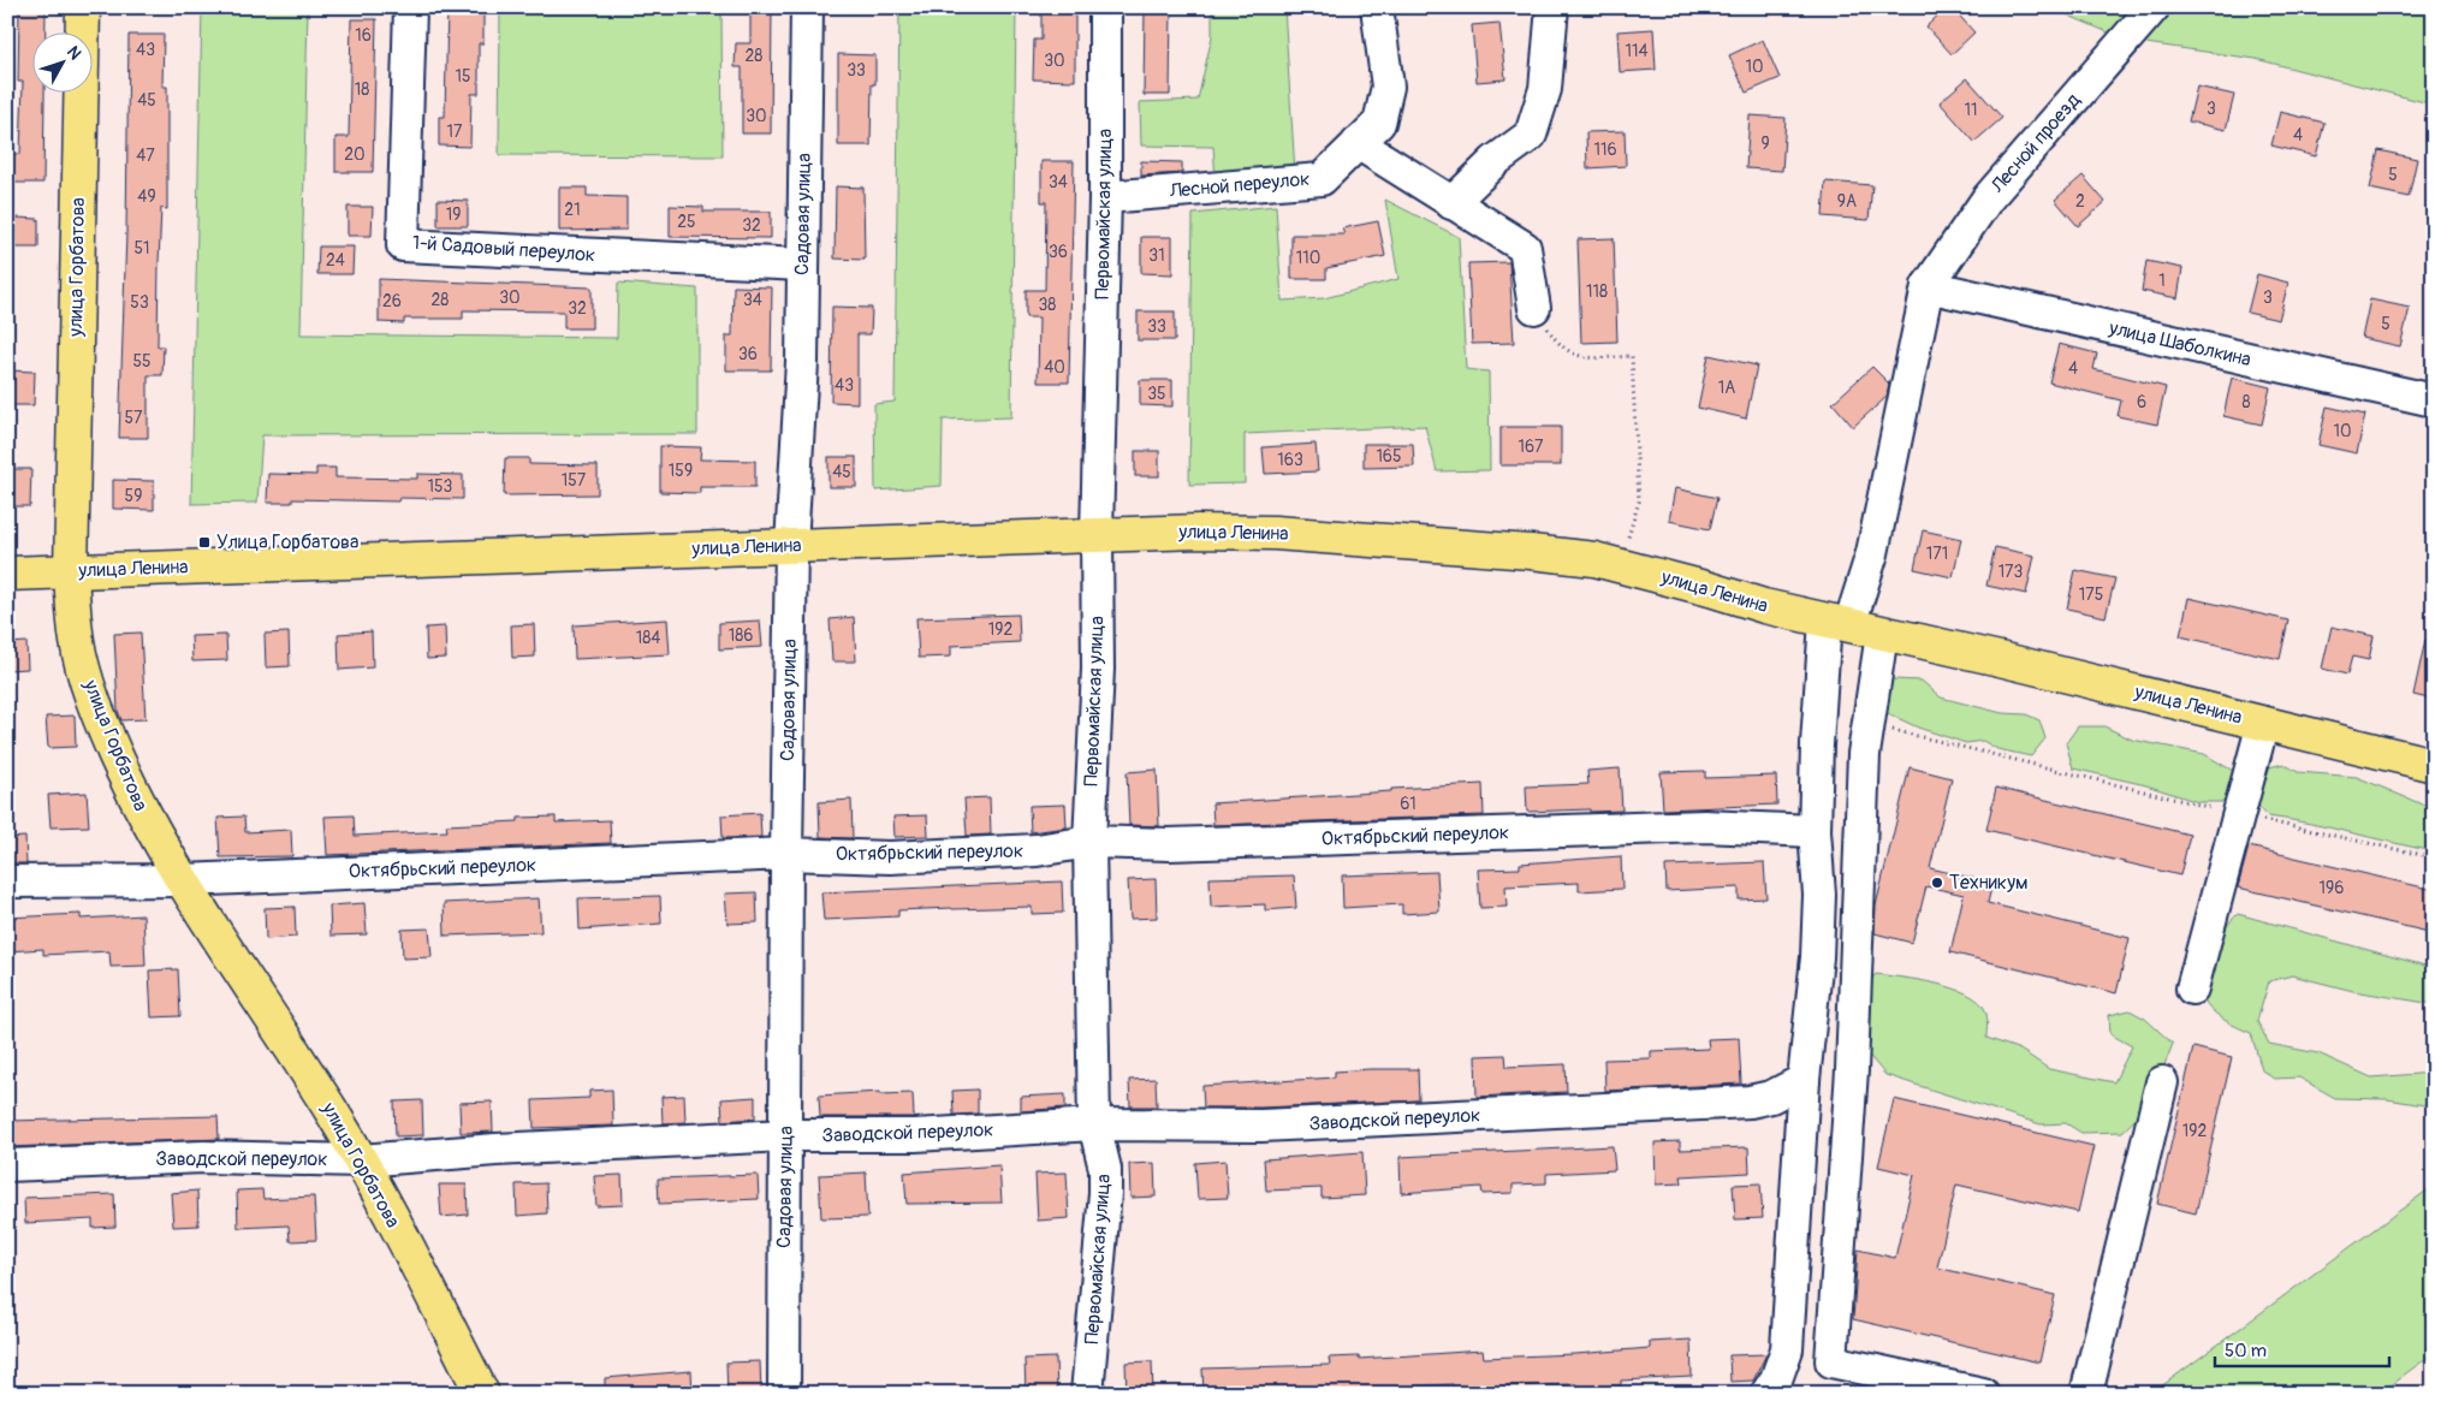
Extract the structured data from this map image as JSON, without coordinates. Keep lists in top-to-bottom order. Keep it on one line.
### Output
{"streets":{"main road":["улица Горбатова","улица Ленина"],"street":["Лесной проезд","Лесной переулок","Садовая улица","Первомайская улица","1-й Садовый переулок","улица Шаболкина","Октябрьский переулок","Заводской переулок"]},"crossings":[["Лесной проезд","улица Шаболкина"],["Лесной переулок","Первомайская улица"],["Садовая улица","1-й Садовый переулок"],["Садовая улица","улица Ленина"],["Садовая улица","Октябрьский переулок"],["Садовая улица","Заводской переулок"],["Первомайская улица","улица Ленина"],["Первомайская улица","Октябрьский переулок"],["Первомайская улица","Заводской переулок"],["улица Горбатова","улица Ленина"],["улица Горбатова","Октябрьский переулок"],["улица Горбатова","Заводской переулок"]],"places":{"transit":["Улица Горбатова"],"other":["Техникум"]},"house_numbers":["16","43","114","28","30","10","33","15","18","45","3","11","30","17","4","9","116","20","47","5","34","49","9А","2","21","19","25","32","51","36","31","110","24","1","118","30","3","28","34","26","53","38","32","5","33","36","55","40","4","43","1А","35","6","8","57","10","167","165","163","159","45","157","153","59","171","173","175","192","186","184","61","196","192"],"scale_bar":"50 m","north":"top right"}
